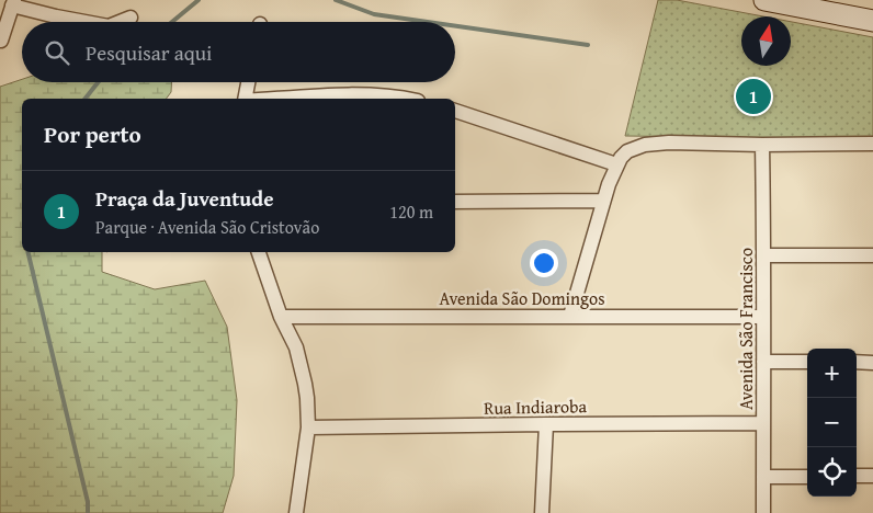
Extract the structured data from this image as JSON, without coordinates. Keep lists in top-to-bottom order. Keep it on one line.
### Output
{"streets":{"street":["Avenida São Domingos","Avenida São Francisco","Rua Indiaroba"]},"crossings":[["Avenida São Domingos","Avenida São Francisco"],["Avenida São Francisco","Rua Indiaroba"]],"north":"top","page":{"search":"Pesquisar aqui","pins":"1","heading":"Por perto","list":[{"mark":"1","name":"Praça da Juventude","note":"Parque · Avenida São Cristovão","value":"120 m"}],"map_buttons":["+","−"]}}
